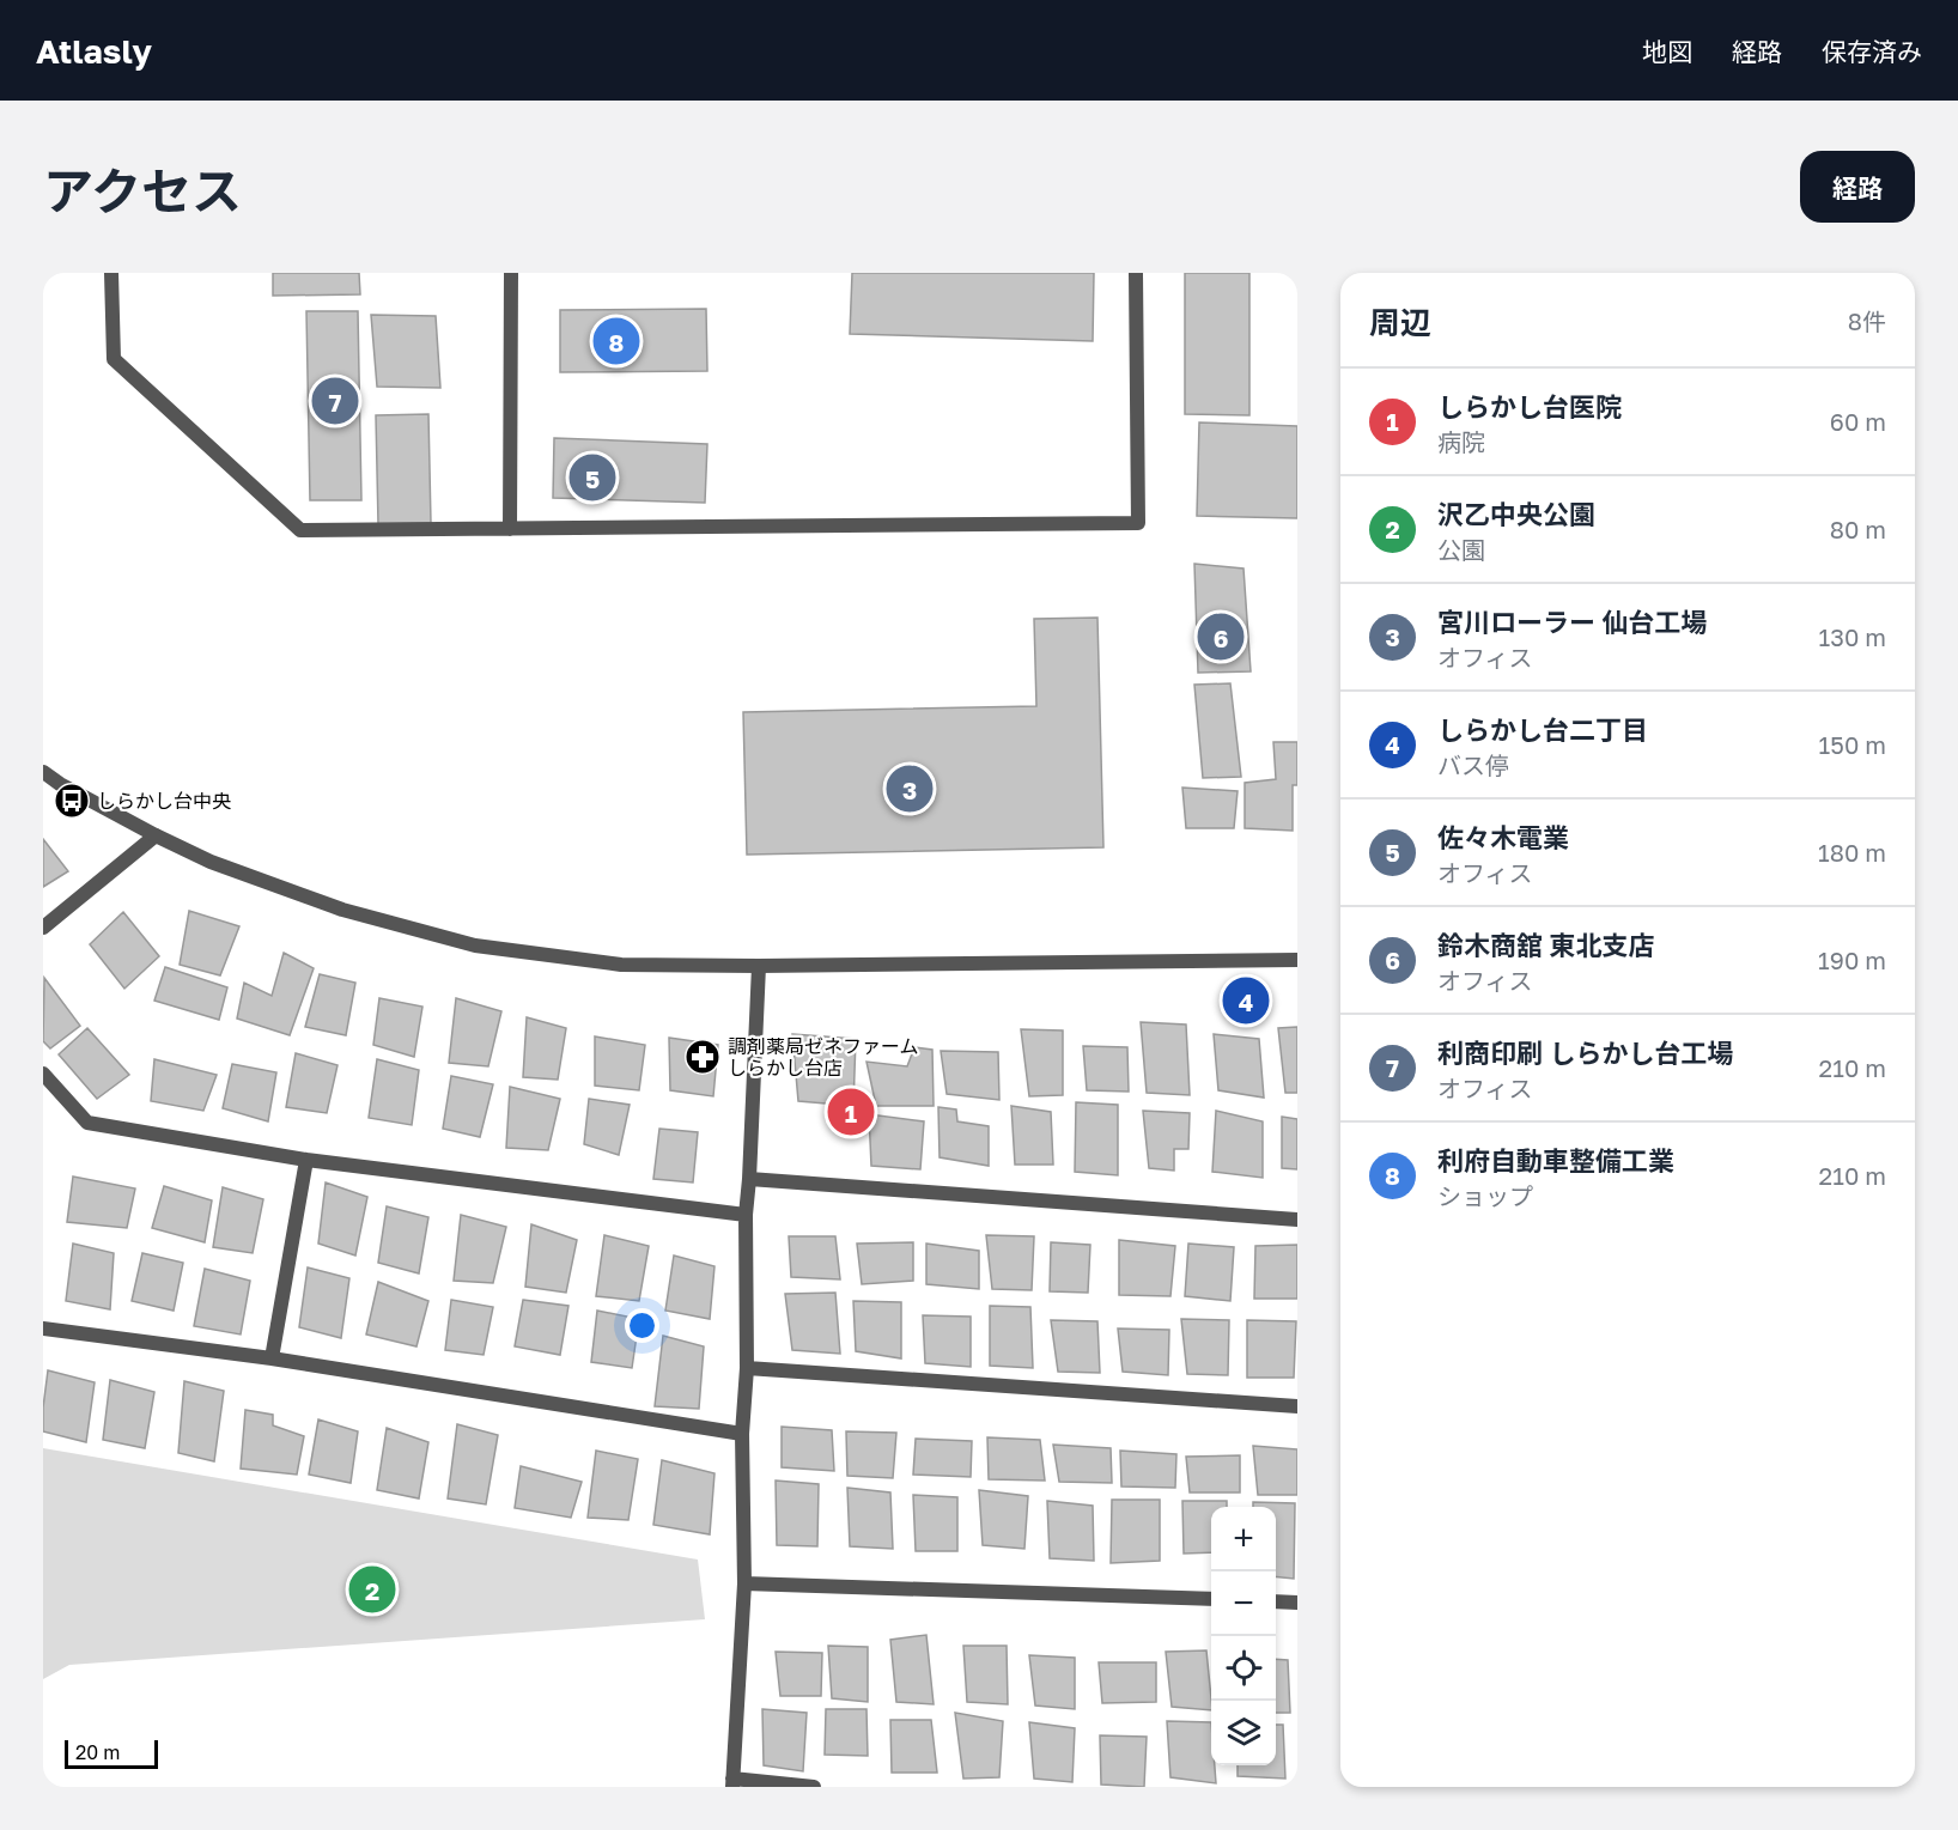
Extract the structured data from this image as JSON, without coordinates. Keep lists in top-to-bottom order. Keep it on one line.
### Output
{"places":{"bus stop":["しらかし台中央"],"pharmacy":["調剤薬局ゼネファーム しらかし台店"]},"scale_bar":"20 m","page":{"header":"Atlasly","nav":["地図","経路","保存済み"],"title":"アクセス","buttons":"経路","heading":["周辺","8件"],"pins":["8","7","5","6","3","4","1","2"],"list":[{"mark":"1","name":"しらかし台医院","note":"病院","value":"60 m"},{"mark":"2","name":"沢乙中央公園","note":"公園","value":"80 m"},{"mark":"3","name":"宮川ローラー 仙台工場","note":"オフィス","value":"130 m"},{"mark":"4","name":"しらかし台二丁目","note":"バス停","value":"150 m"},{"mark":"5","name":"佐々木電業","note":"オフィス","value":"180 m"},{"mark":"6","name":"鈴木商舘 東北支店","note":"オフィス","value":"190 m"},{"mark":"7","name":"利商印刷 しらかし台工場","note":"オフィス","value":"210 m"},{"mark":"8","name":"利府自動車整備工業","note":"ショップ","value":"210 m"}],"map_buttons":["+","−"],"scale":"20 m"}}
